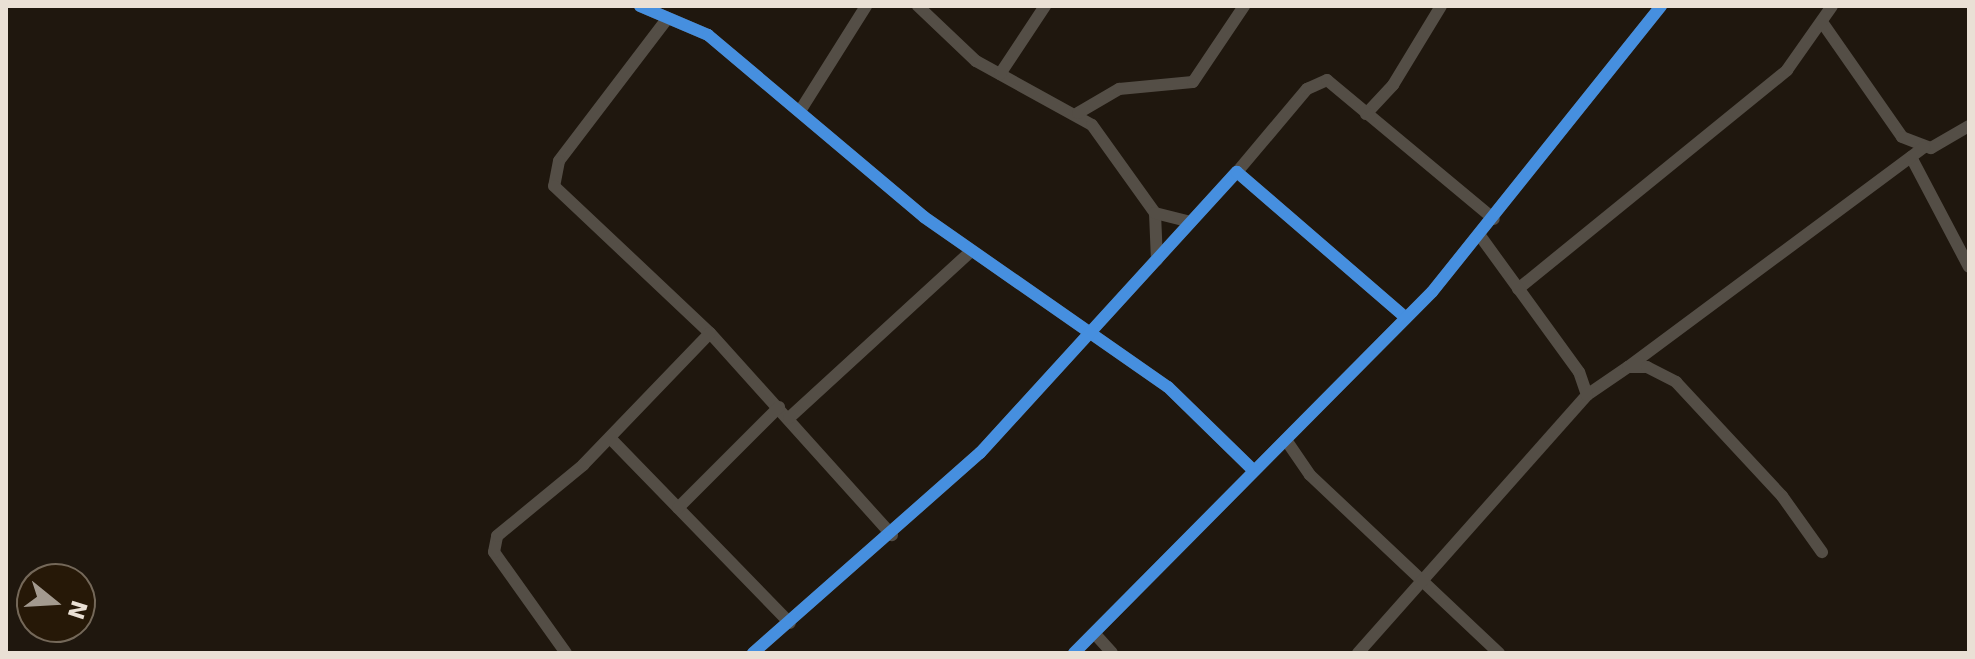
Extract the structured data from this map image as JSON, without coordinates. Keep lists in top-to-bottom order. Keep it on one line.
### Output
{"north":"right"}
